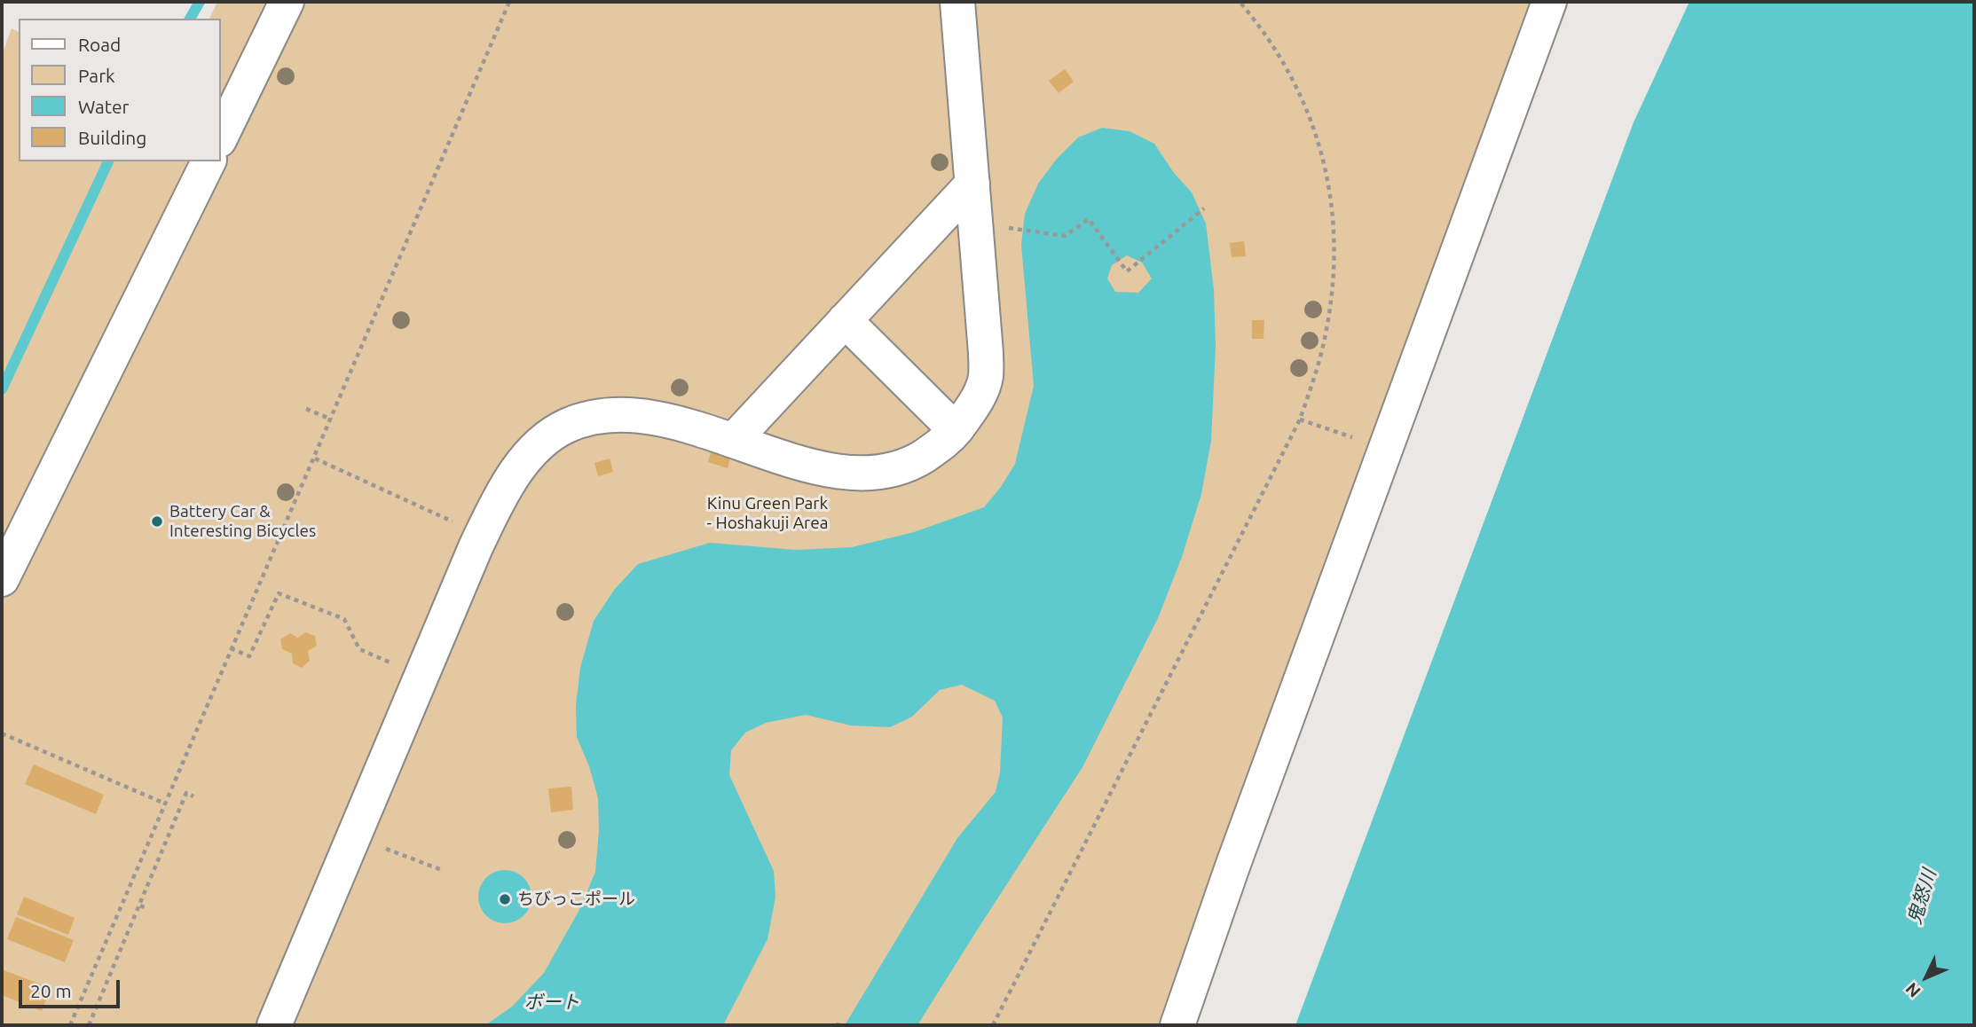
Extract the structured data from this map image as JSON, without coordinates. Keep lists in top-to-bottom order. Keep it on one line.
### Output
{"water":["鬼怒川","ボート"],"parks":["Kinu Green Park - Hoshakuji Area"],"places":["Battery Car & Interesting Bicycles","ちびっこポール"],"legend":["Road","Park","Water","Building"],"scale_bar":"20 m","north":"bottom left"}
